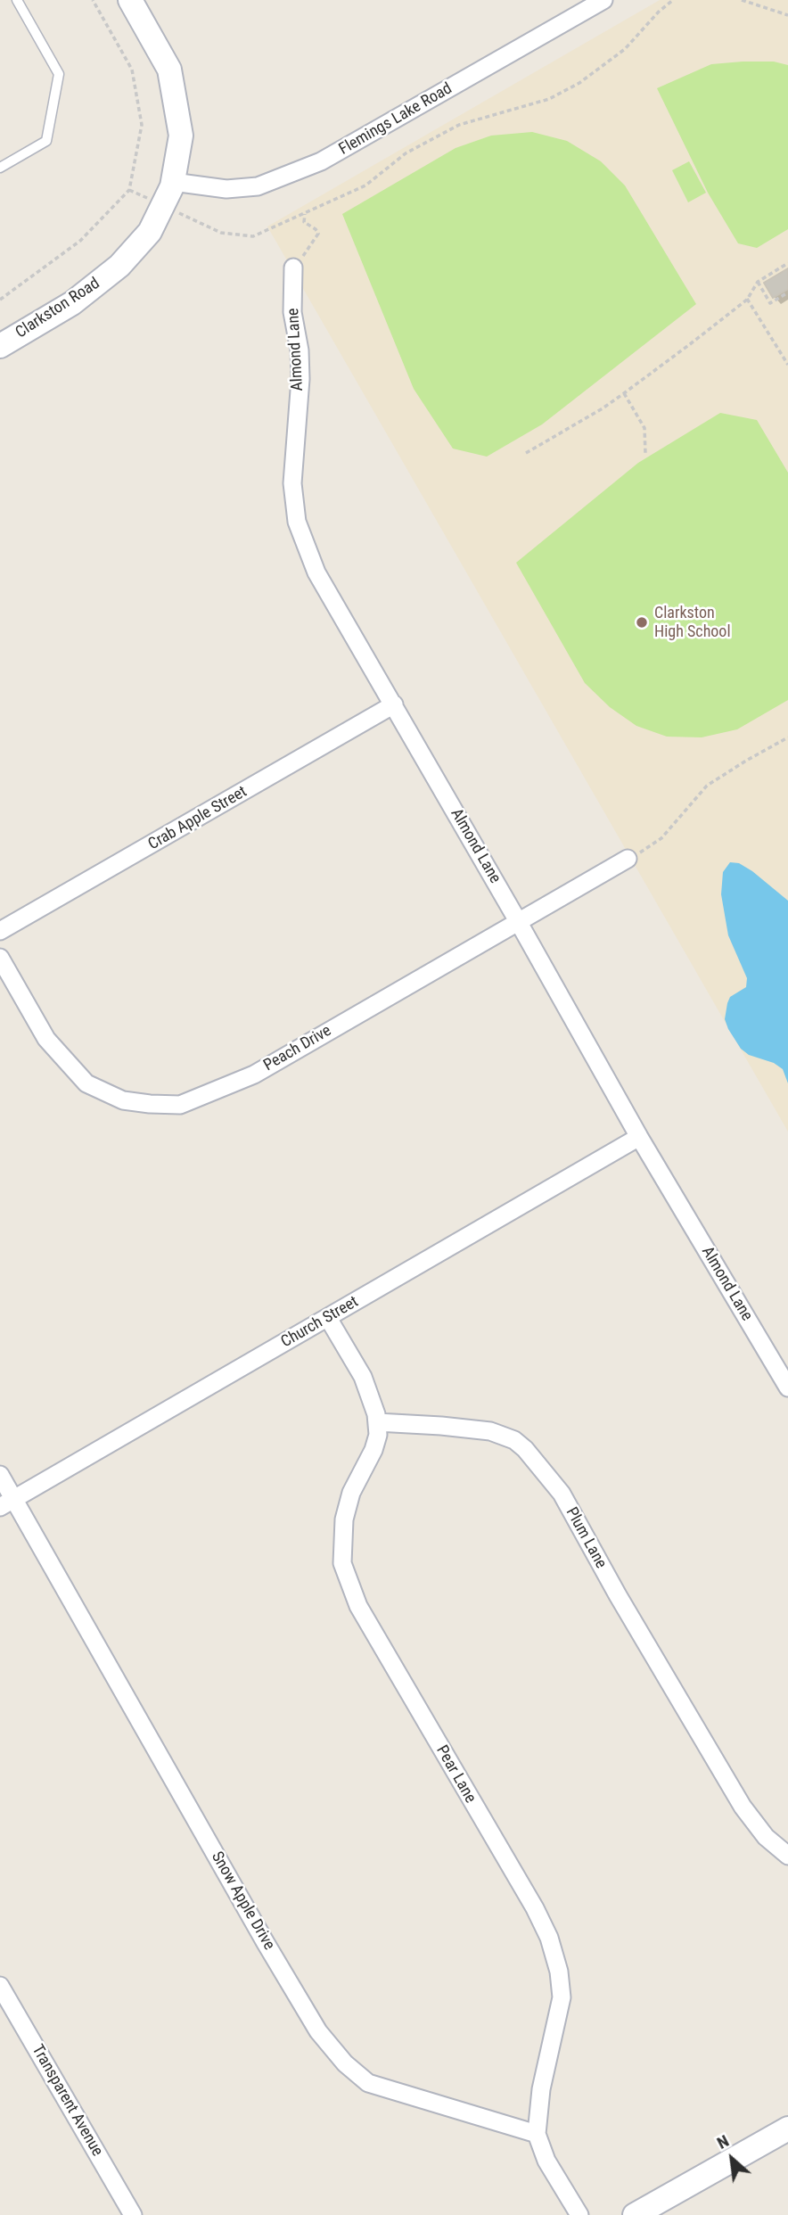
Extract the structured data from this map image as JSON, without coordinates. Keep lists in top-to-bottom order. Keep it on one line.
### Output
{"streets":{"street":["Flemings Lake Road","Clarkston Road","Almond Lane","Crab Apple Street","Peach Drive","Church Street","Plum Lane","Pear Lane","Snow Apple Drive","Transparent Avenue"]},"crossings":[["Flemings Lake Road","Clarkston Road"],["Almond Lane","Crab Apple Street"],["Almond Lane","Peach Drive"],["Almond Lane","Church Street"],["Church Street","Snow Apple Drive"],["Plum Lane","Pear Lane"],["Pear Lane","Snow Apple Drive"]],"places":["Clarkston High School"],"north":"top left"}
